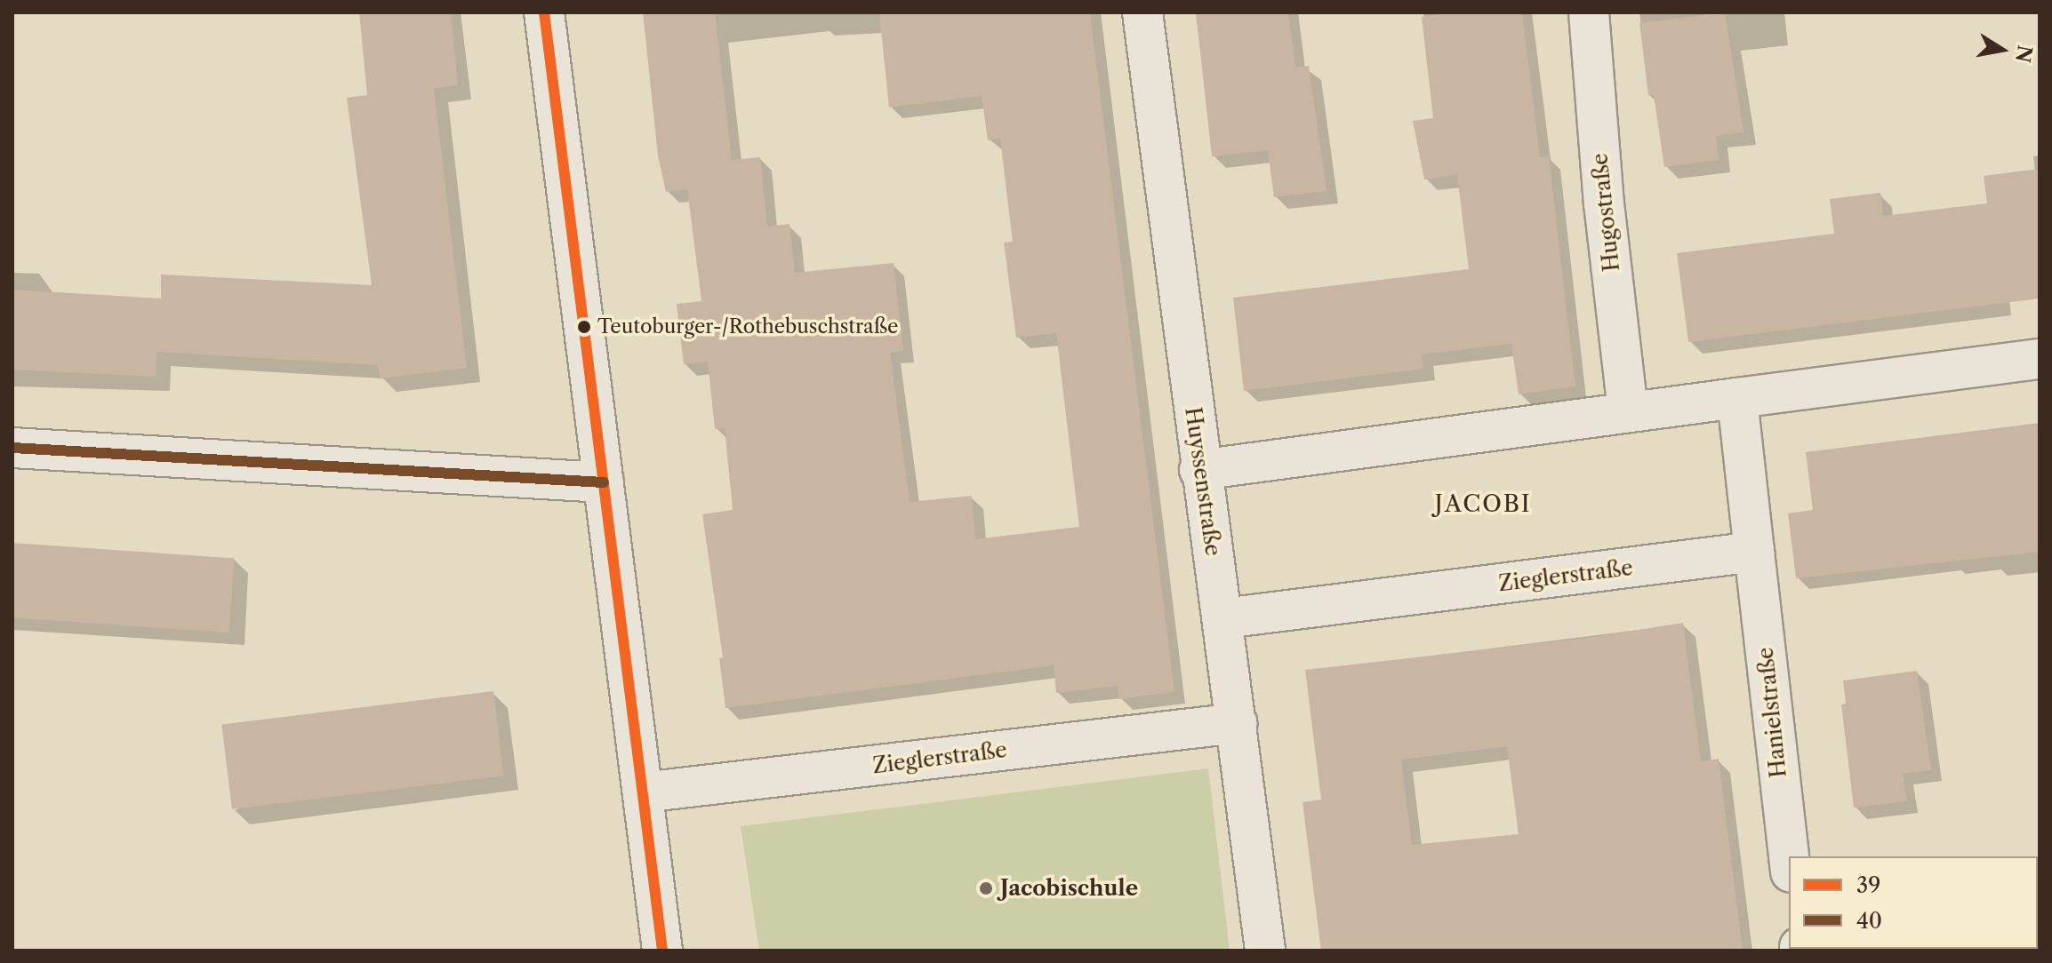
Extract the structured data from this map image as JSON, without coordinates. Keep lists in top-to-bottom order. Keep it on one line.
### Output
{"streets":{"street":["Hugostraße","Huyssenstraße","Zieglerstraße","Hanielstraße"]},"crossings":[["Huyssenstraße","Zieglerstraße"],["Zieglerstraße","Hanielstraße"]],"districts":["JACOBI"],"places":["Teutoburger-/Rothebuschstraße","Jacobischule"],"lines":["transit line 39","transit line 40"],"legend":["39","40"],"north":"right"}
